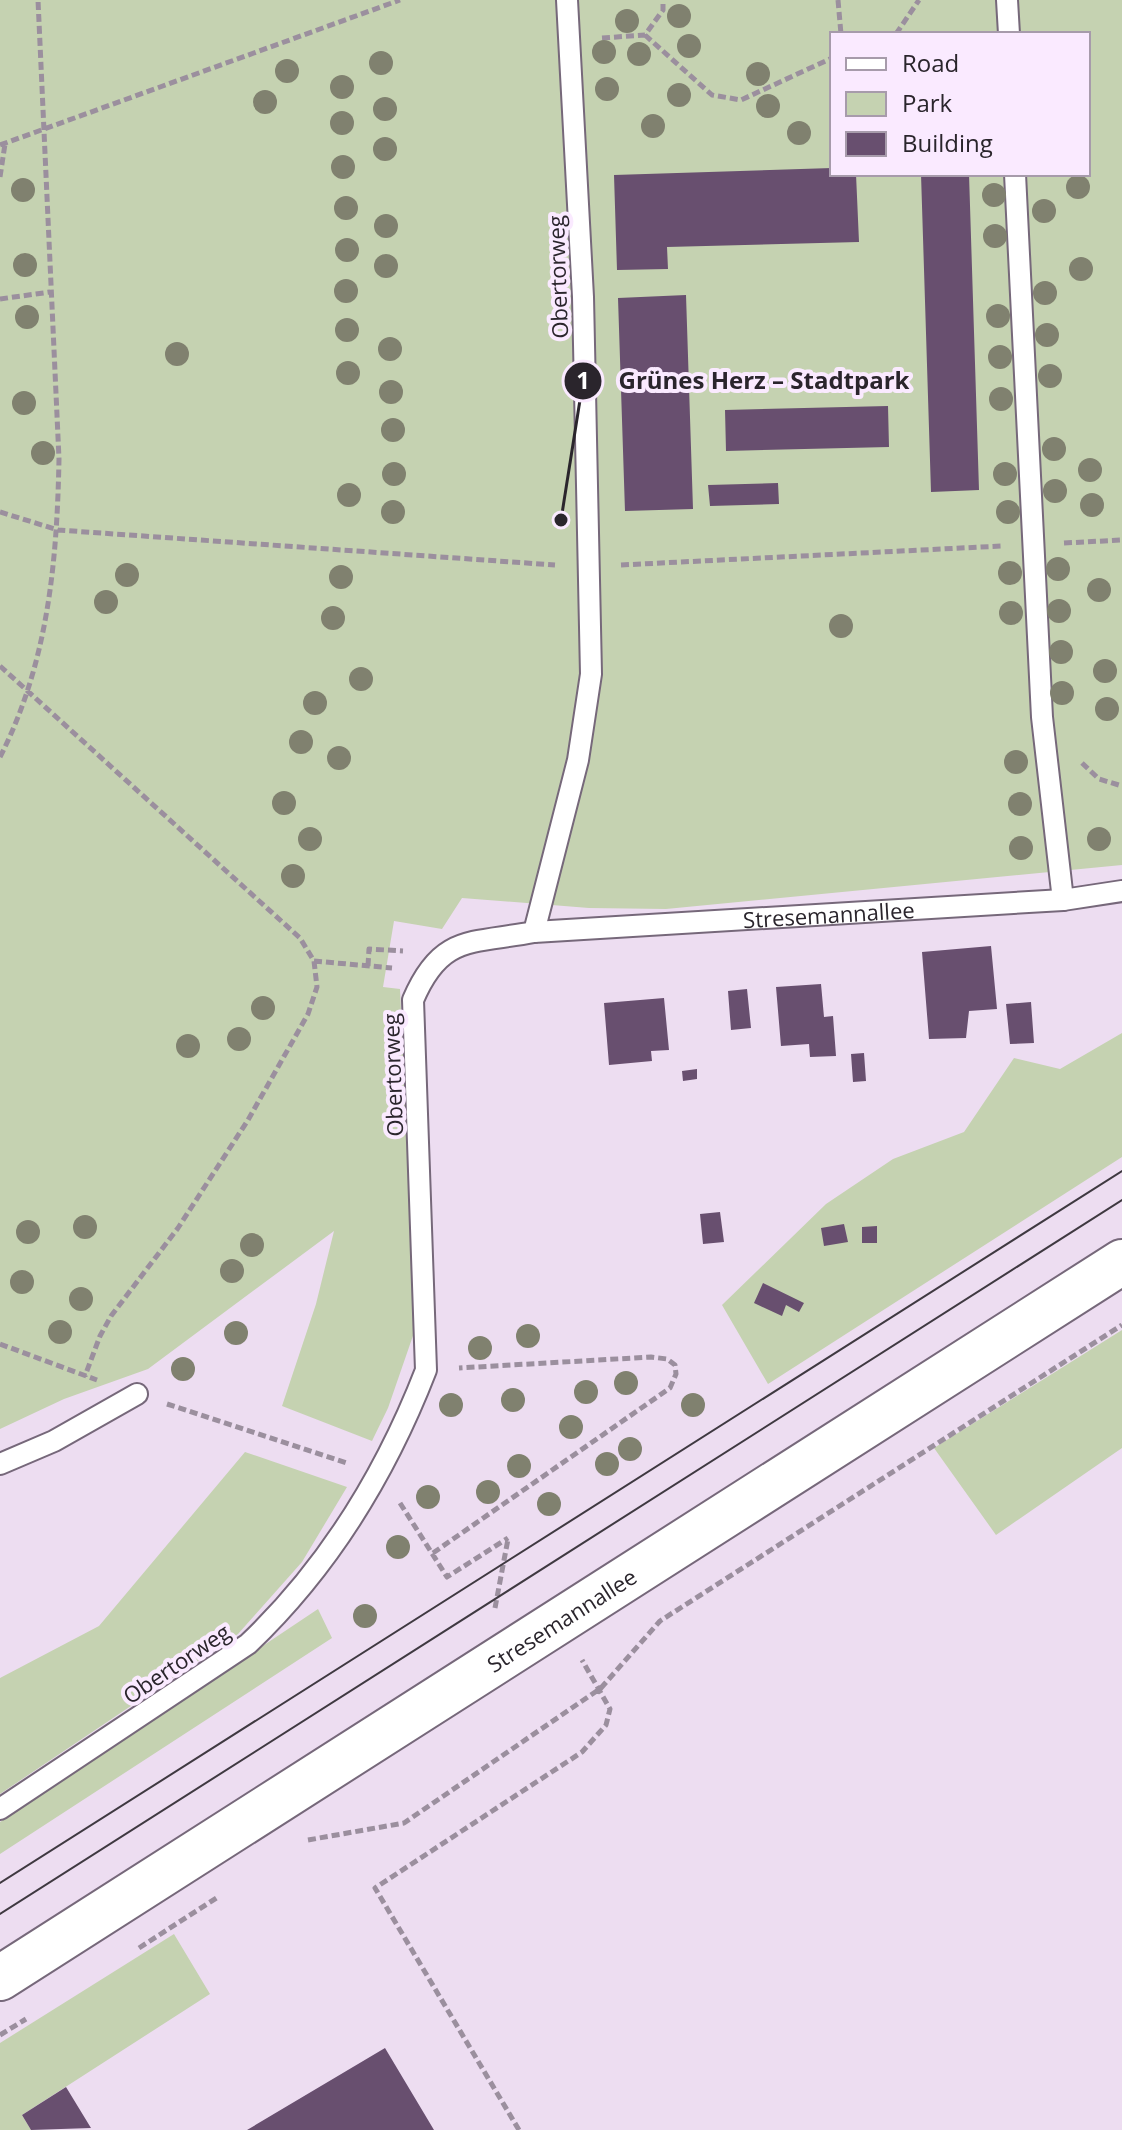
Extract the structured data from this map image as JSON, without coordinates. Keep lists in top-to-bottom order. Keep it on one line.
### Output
{"streets":{"street":["Stresemannallee"],"lane":["Obertorweg"]},"crossings":[["Obertorweg","Stresemannallee"]],"places":["Grünes Herz – Stadtpark"],"legend":["Road","Park","Building"]}
